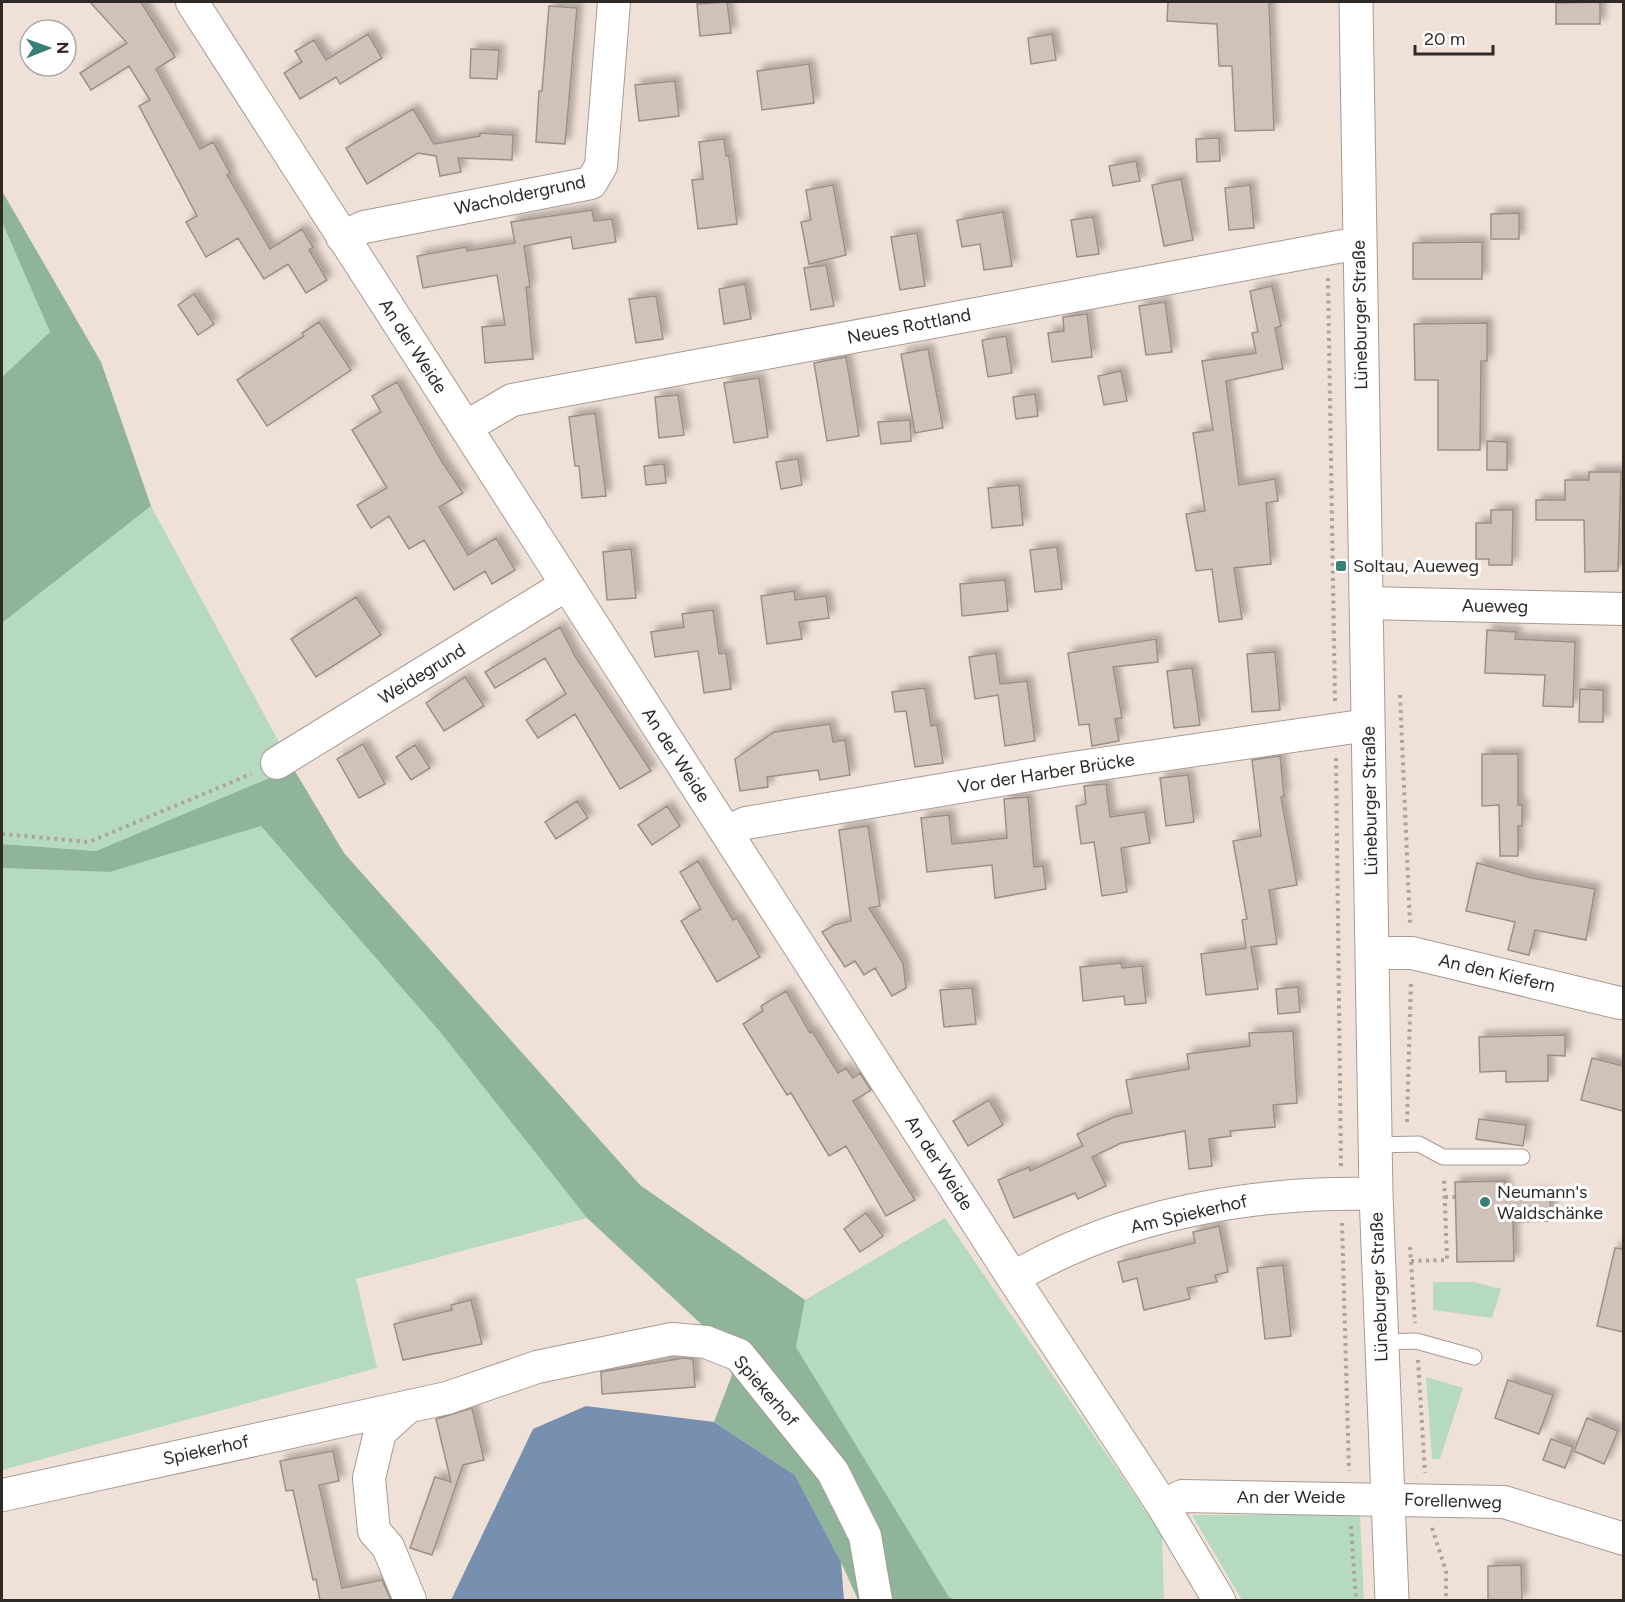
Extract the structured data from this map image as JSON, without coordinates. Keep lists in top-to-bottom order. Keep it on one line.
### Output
{"streets":{"main road":["Lüneburger Straße"],"street":["Wacholdergrund","Neues Rottland","An der Weide","Aueweg","Weidegrund","Vor der Harber Brücke","An den Kiefern","Am Spiekerhof","Spiekerhof","Forellenweg"]},"crossings":[["Wacholdergrund","An der Weide"],["Lüneburger Straße","Neues Rottland"],["Lüneburger Straße","An der Weide"],["Lüneburger Straße","Aueweg"],["Lüneburger Straße","Vor der Harber Brücke"],["Lüneburger Straße","An den Kiefern"],["Lüneburger Straße","Am Spiekerhof"],["Lüneburger Straße","Forellenweg"],["Neues Rottland","An der Weide"],["An der Weide","Weidegrund"],["An der Weide","Vor der Harber Brücke"],["An der Weide","Am Spiekerhof"],["An der Weide","Forellenweg"]],"places":{"transit":["Soltau, Aueweg"],"other":["Neumann's Waldschänke"]},"scale_bar":"20 m","north":"right"}
